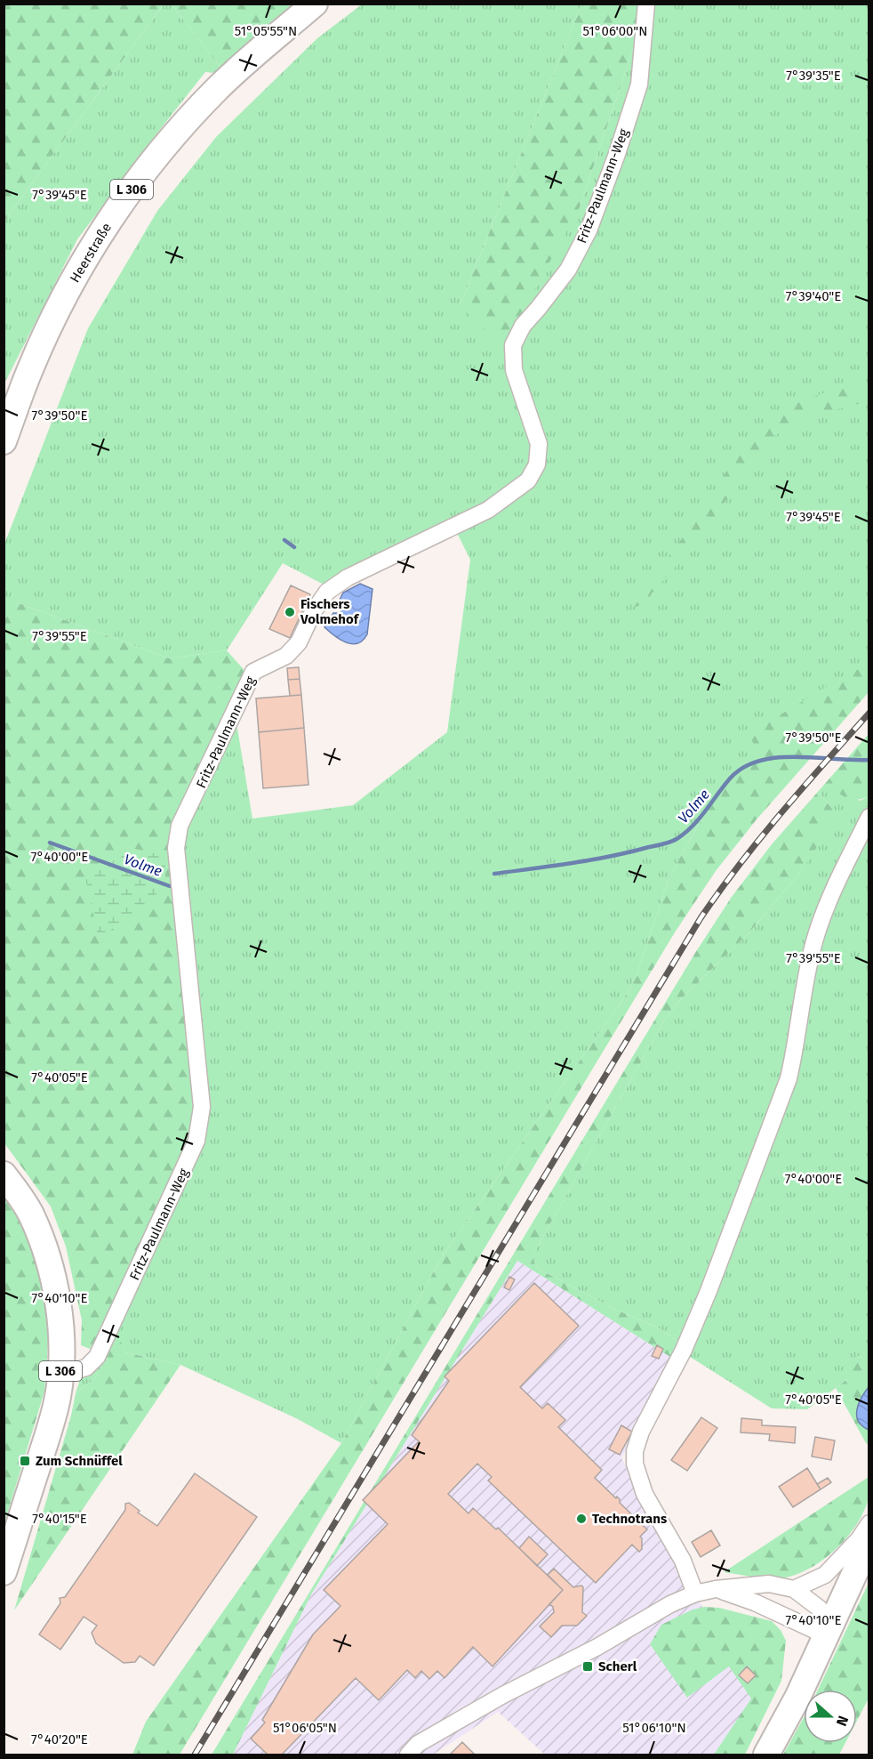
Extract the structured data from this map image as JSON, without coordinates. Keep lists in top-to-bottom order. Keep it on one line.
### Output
{"streets":{"main road":["L 306","Heerstraße"],"street":["Fritz-Paulmann-Weg"]},"crossings":[["Fritz-Paulmann-Weg","L 306"]],"water":["Volme"],"places":{"other":["Fischers Volmehof","Technotrans"],"transit":["Zum Schnüffel","Scherl"]},"north":"right","coordinates":["51°05'55\"N","51°06'00\"N","7°39'35\"E","7°39'45\"E","7°39'40\"E","7°39'50\"E","7°39'55\"E","7°40'00\"E","7°40'05\"E","7°40'10\"E","7°40'15\"E","51°06'05\"N","51°06'10\"N","7°40'20\"E"]}
